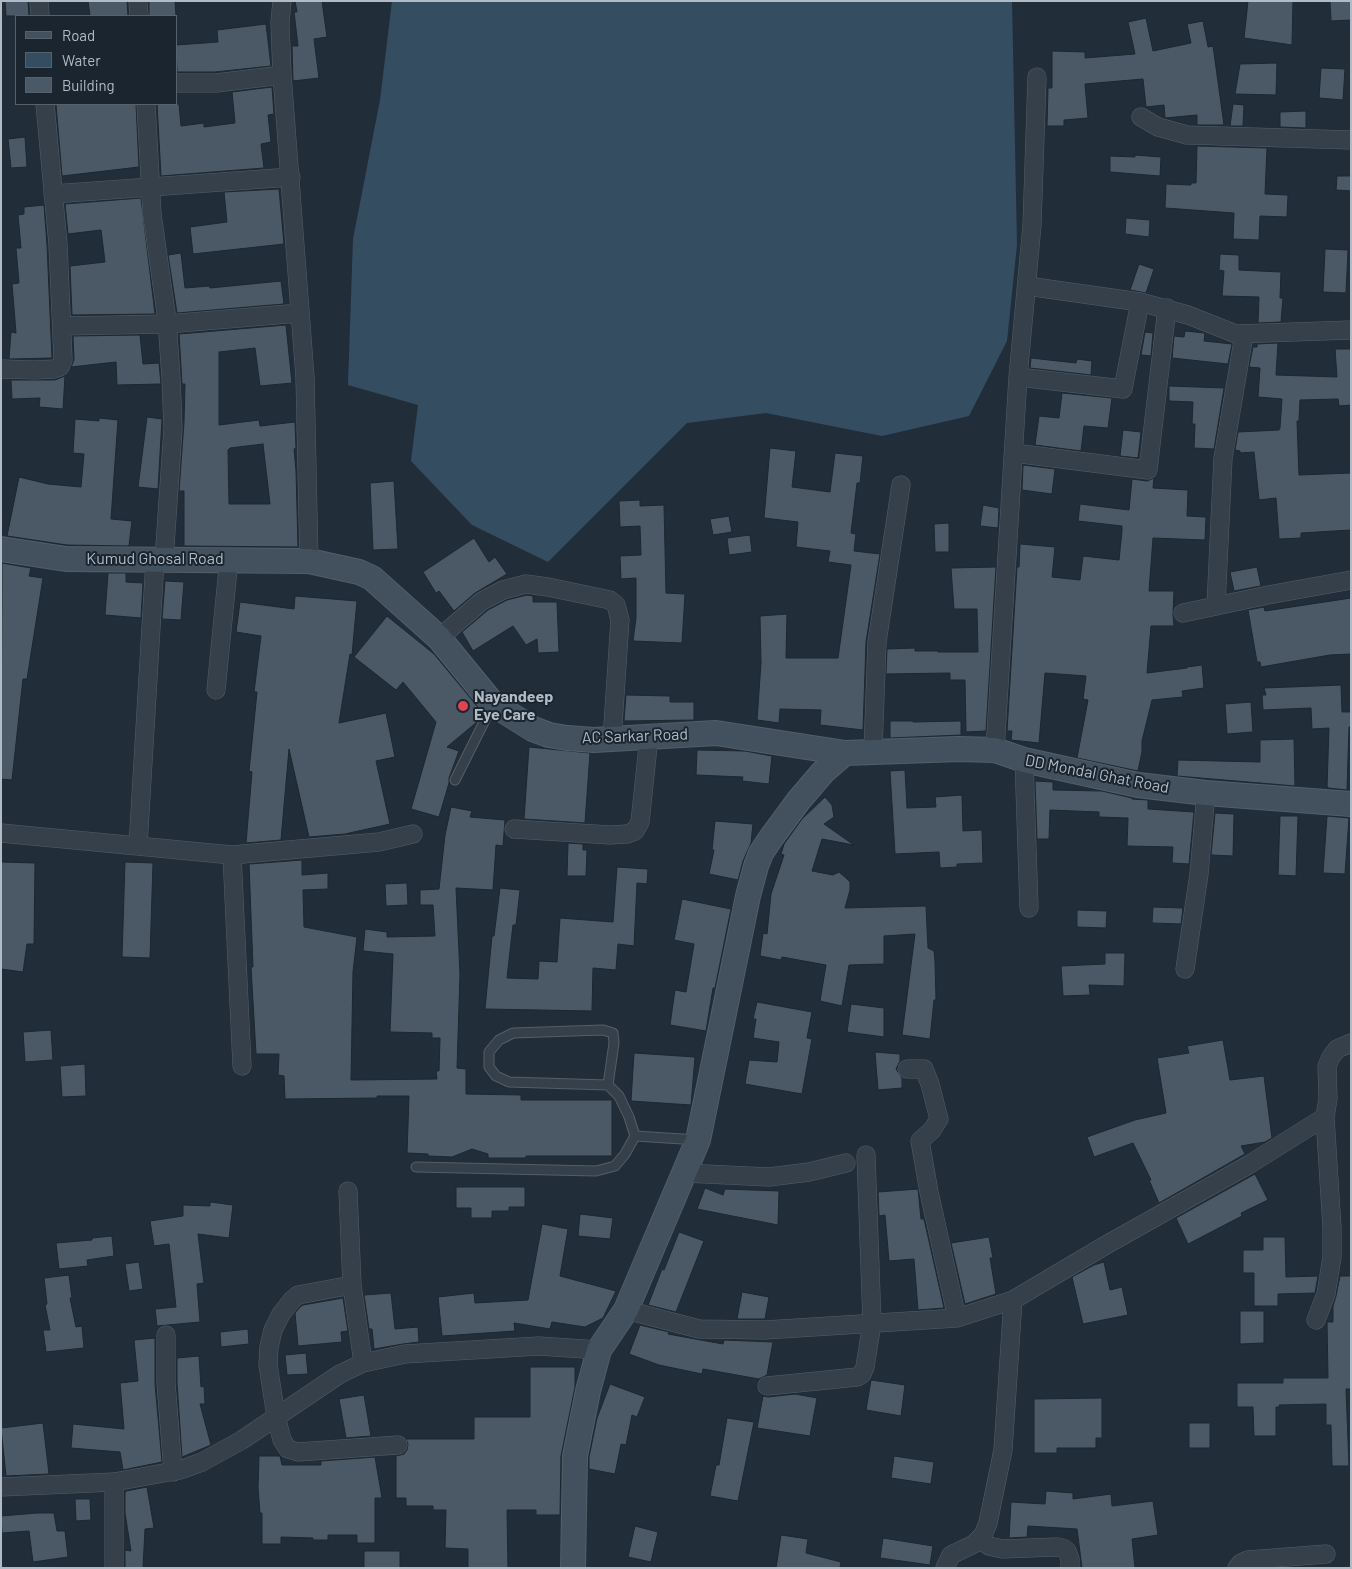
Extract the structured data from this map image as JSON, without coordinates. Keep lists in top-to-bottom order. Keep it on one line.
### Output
{"streets":{"street":["Kumud Ghosal Road","AC Sarkar Road","DD Mondal Ghat Road"]},"crossings":[["Kumud Ghosal Road","AC Sarkar Road"],["AC Sarkar Road","DD Mondal Ghat Road"]],"places":["Nayandeep Eye Care"],"legend":["Road","Water","Building"]}
